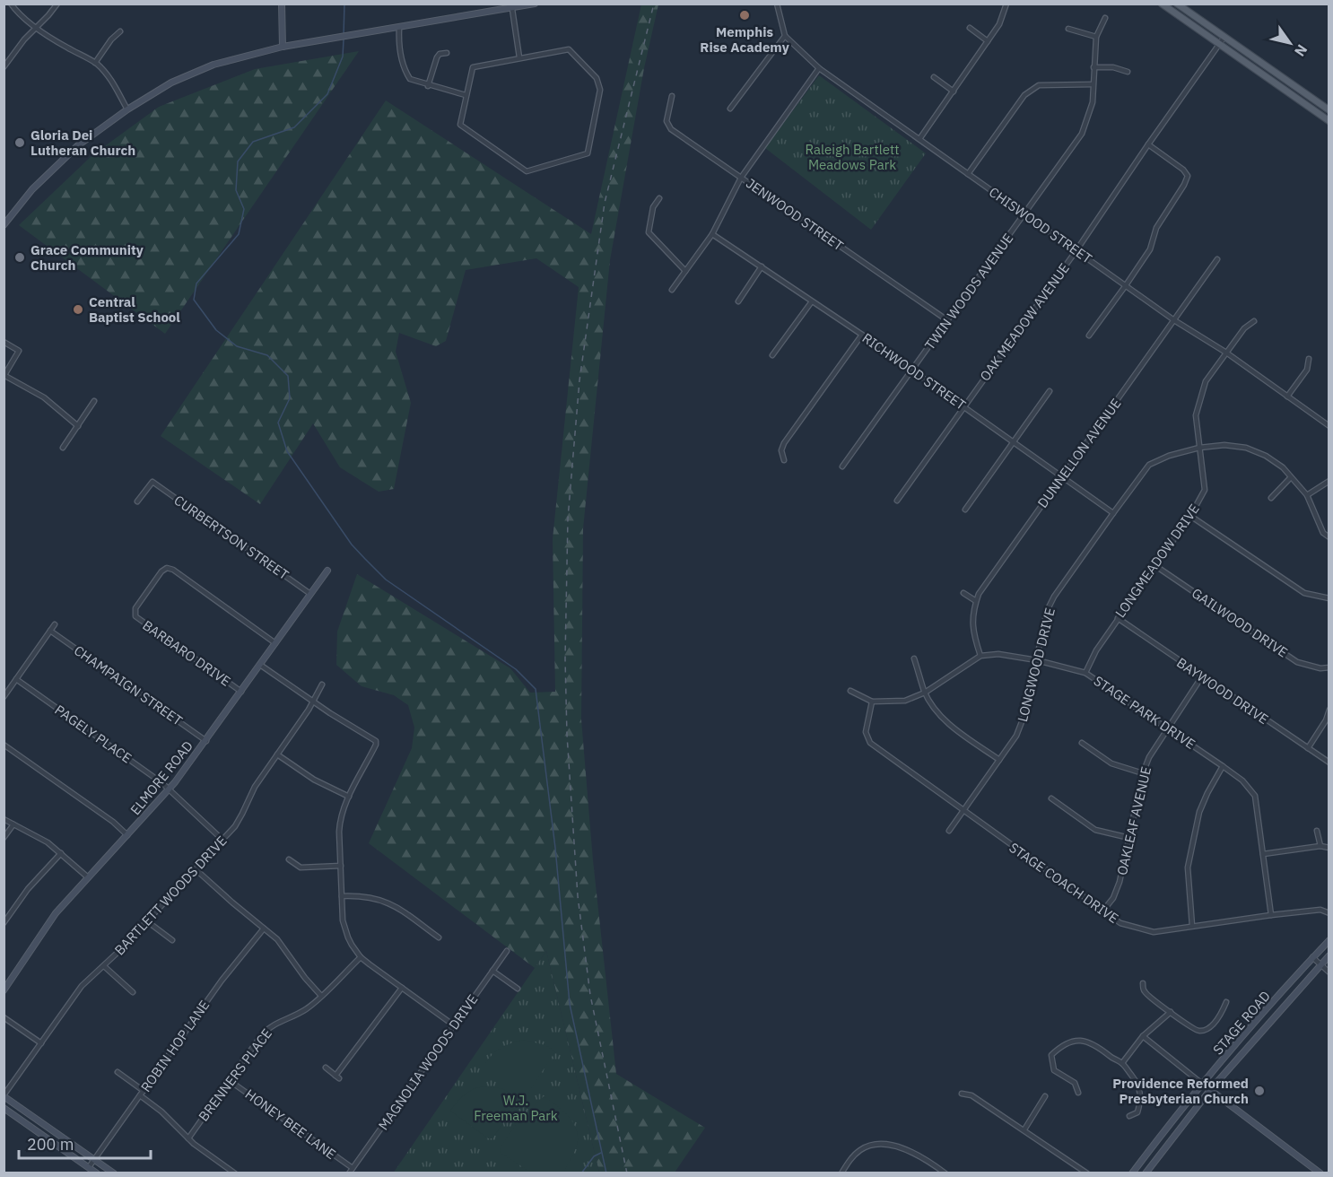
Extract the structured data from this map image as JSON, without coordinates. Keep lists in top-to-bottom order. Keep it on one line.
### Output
{"streets":{"main road":["ELMORE ROAD","STAGE ROAD"],"street":["JENWOOD STREET","CHISWOOD STREET","TWIN WOODS AVENUE","OAK MEADOW AVENUE","RICHWOOD STREET","DUNNELLON AVENUE","CURBERTSON STREET","LONGMEADOW DRIVE","GAILWOOD DRIVE","BARBARO DRIVE","LONGWOOD DRIVE","CHAMPAIGN STREET","BAYWOOD DRIVE","STAGE PARK DRIVE","PAGELY PLACE","OAKLEAF AVENUE","STAGE COACH DRIVE","BARTLETT WOODS DRIVE","ROBIN HOP LANE","MAGNOLIA WOODS DRIVE","BRENNERS PLACE","HONEY BEE LANE"]},"crossings":[["JENWOOD STREET","TWIN WOODS AVENUE"],["CHISWOOD STREET","TWIN WOODS AVENUE"],["CHISWOOD STREET","OAK MEADOW AVENUE"],["CHISWOOD STREET","DUNNELLON AVENUE"],["CHISWOOD STREET","LONGMEADOW DRIVE"],["TWIN WOODS AVENUE","RICHWOOD STREET"],["OAK MEADOW AVENUE","RICHWOOD STREET"],["RICHWOOD STREET","DUNNELLON AVENUE"],["RICHWOOD STREET","LONGWOOD DRIVE"],["DUNNELLON AVENUE","STAGE PARK DRIVE"],["CURBERTSON STREET","ELMORE ROAD"],["LONGMEADOW DRIVE","GAILWOOD DRIVE"],["LONGMEADOW DRIVE","LONGWOOD DRIVE"],["LONGMEADOW DRIVE","BAYWOOD DRIVE"],["LONGMEADOW DRIVE","STAGE PARK DRIVE"],["BARBARO DRIVE","ELMORE ROAD"],["LONGWOOD DRIVE","STAGE PARK DRIVE"],["LONGWOOD DRIVE","STAGE COACH DRIVE"],["CHAMPAIGN STREET","ELMORE ROAD"],["BAYWOOD DRIVE","OAKLEAF AVENUE"],["STAGE PARK DRIVE","OAKLEAF AVENUE"],["STAGE PARK DRIVE","STAGE COACH DRIVE"],["PAGELY PLACE","ELMORE ROAD"],["PAGELY PLACE","BARTLETT WOODS DRIVE"],["OAKLEAF AVENUE","STAGE COACH DRIVE"],["MAGNOLIA WOODS DRIVE","HONEY BEE LANE"],["BRENNERS PLACE","HONEY BEE LANE"]],"parks":["Raleigh Bartlett Meadows Park","W.J. Freeman Park"],"places":["Memphis Rise Academy","Gloria Dei Lutheran Church","Grace Community Church","Central Baptist School","Providence Reformed Presbyterian Church"],"scale_bar":"200 m","north":"bottom right"}
